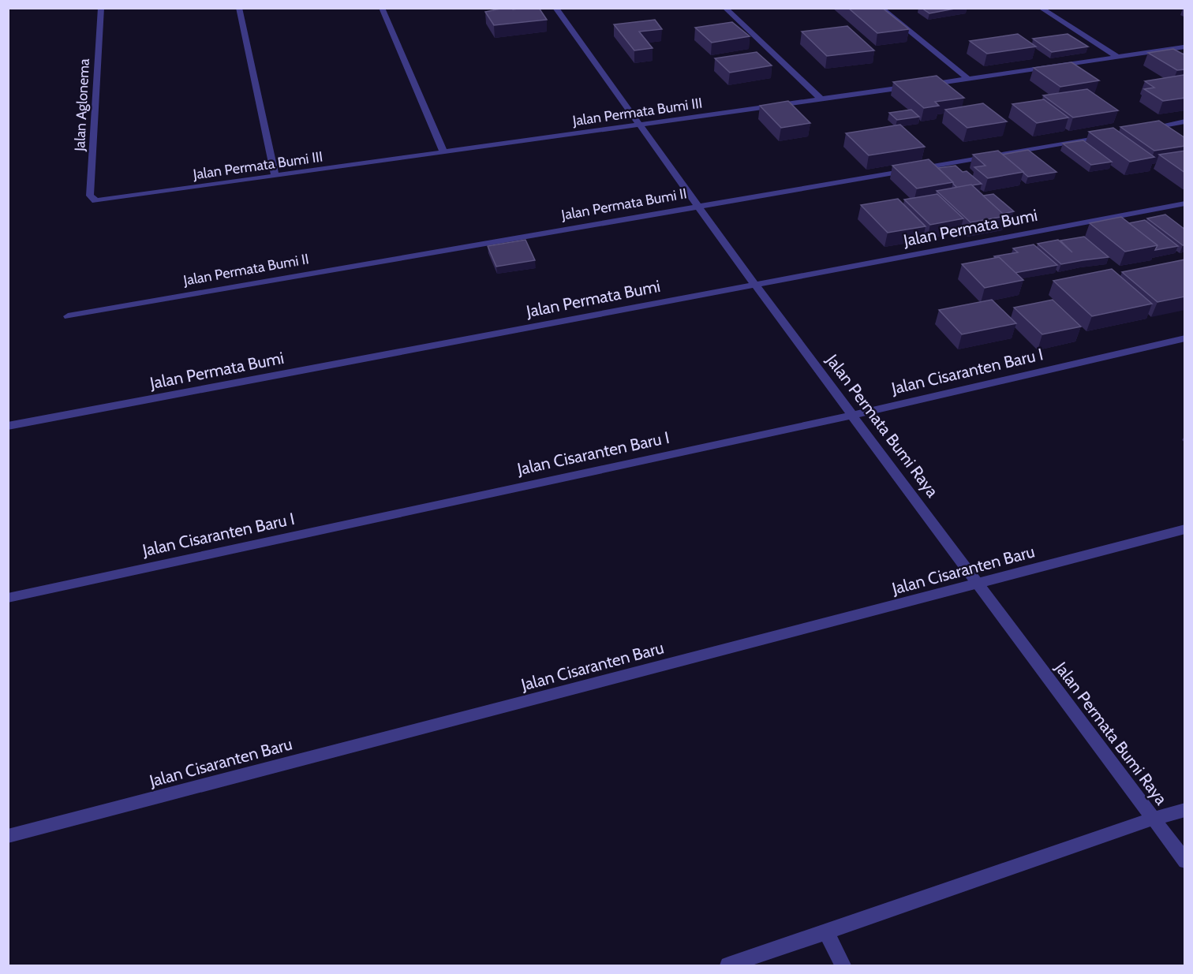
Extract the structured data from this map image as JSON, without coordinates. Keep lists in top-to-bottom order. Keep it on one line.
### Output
{"streets":{"street":["Jalan Aglonema","Jalan Permata Bumi III","Jalan Permata Bumi II","Jalan Permata Bumi","Jalan Cisaranten Baru I","Jalan Permata Bumi Raya","Jalan Cisaranten Baru"]},"crossings":[["Jalan Aglonema","Jalan Permata Bumi III"],["Jalan Permata Bumi III","Jalan Permata Bumi Raya"],["Jalan Permata Bumi II","Jalan Permata Bumi Raya"],["Jalan Permata Bumi","Jalan Permata Bumi Raya"],["Jalan Cisaranten Baru I","Jalan Permata Bumi Raya"],["Jalan Permata Bumi Raya","Jalan Cisaranten Baru"]]}
